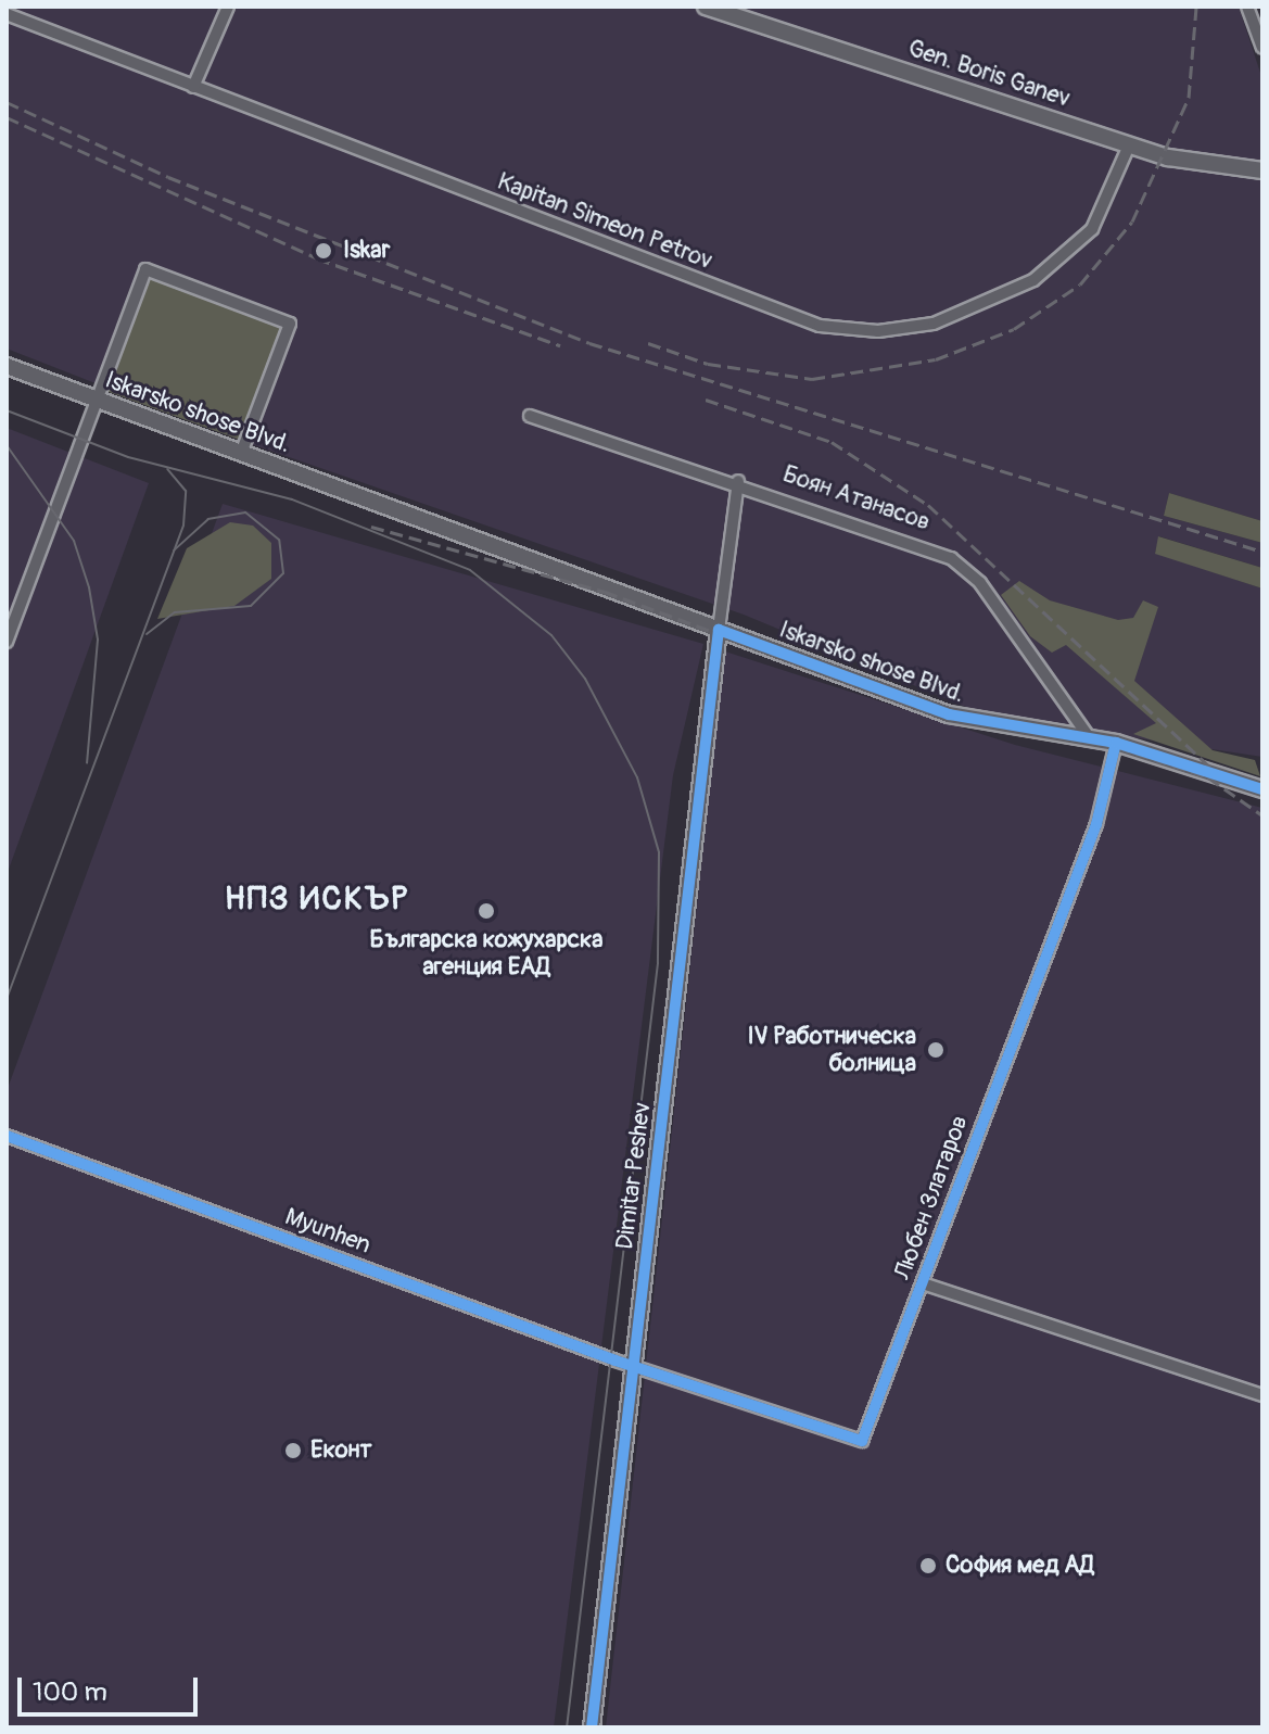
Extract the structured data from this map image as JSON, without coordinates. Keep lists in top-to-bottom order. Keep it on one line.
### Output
{"streets":{"main road":["Gen. Boris Ganev","Iskarsko shose Blvd.","Dimitar Peshev"],"street":["Kapitan Simeon Petrov","Боян Атанасов","Любен Златаров","Myunhen"]},"crossings":[["Gen. Boris Ganev","Kapitan Simeon Petrov"],["Iskarsko shose Blvd.","Боян Атанасов"],["Iskarsko shose Blvd.","Dimitar Peshev"],["Iskarsko shose Blvd.","Любен Златаров"],["Боян Атанасов","Dimitar Peshev"],["Dimitar Peshev","Любен Златаров"],["Dimitar Peshev","Myunhen"],["Любен Златаров","Myunhen"]],"districts":["НПЗ ИСКЪР"],"places":["Iskar","Българска кожухарска агенция ЕАД","IV Работническа болница","Еконт","София мед АД"],"scale_bar":"100 m"}
